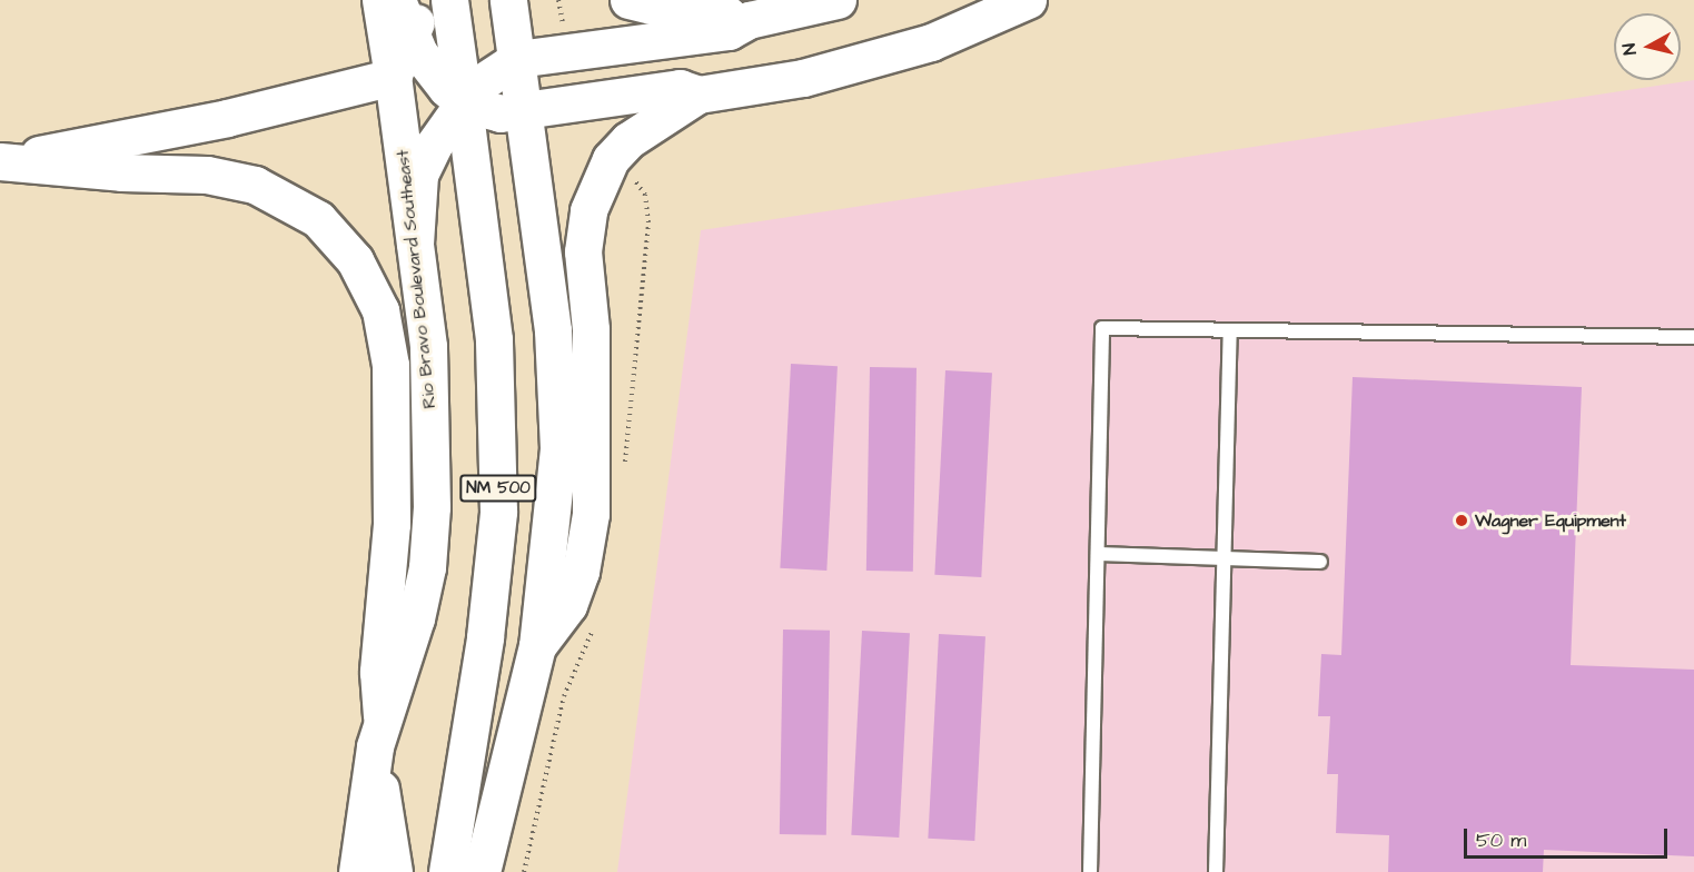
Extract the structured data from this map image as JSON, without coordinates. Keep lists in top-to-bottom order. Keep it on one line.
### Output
{"streets":{"main road":["Rio Bravo Boulevard Southeast","NM 500"]},"places":["Wagner Equipment"],"scale_bar":"50 m","north":"left"}
